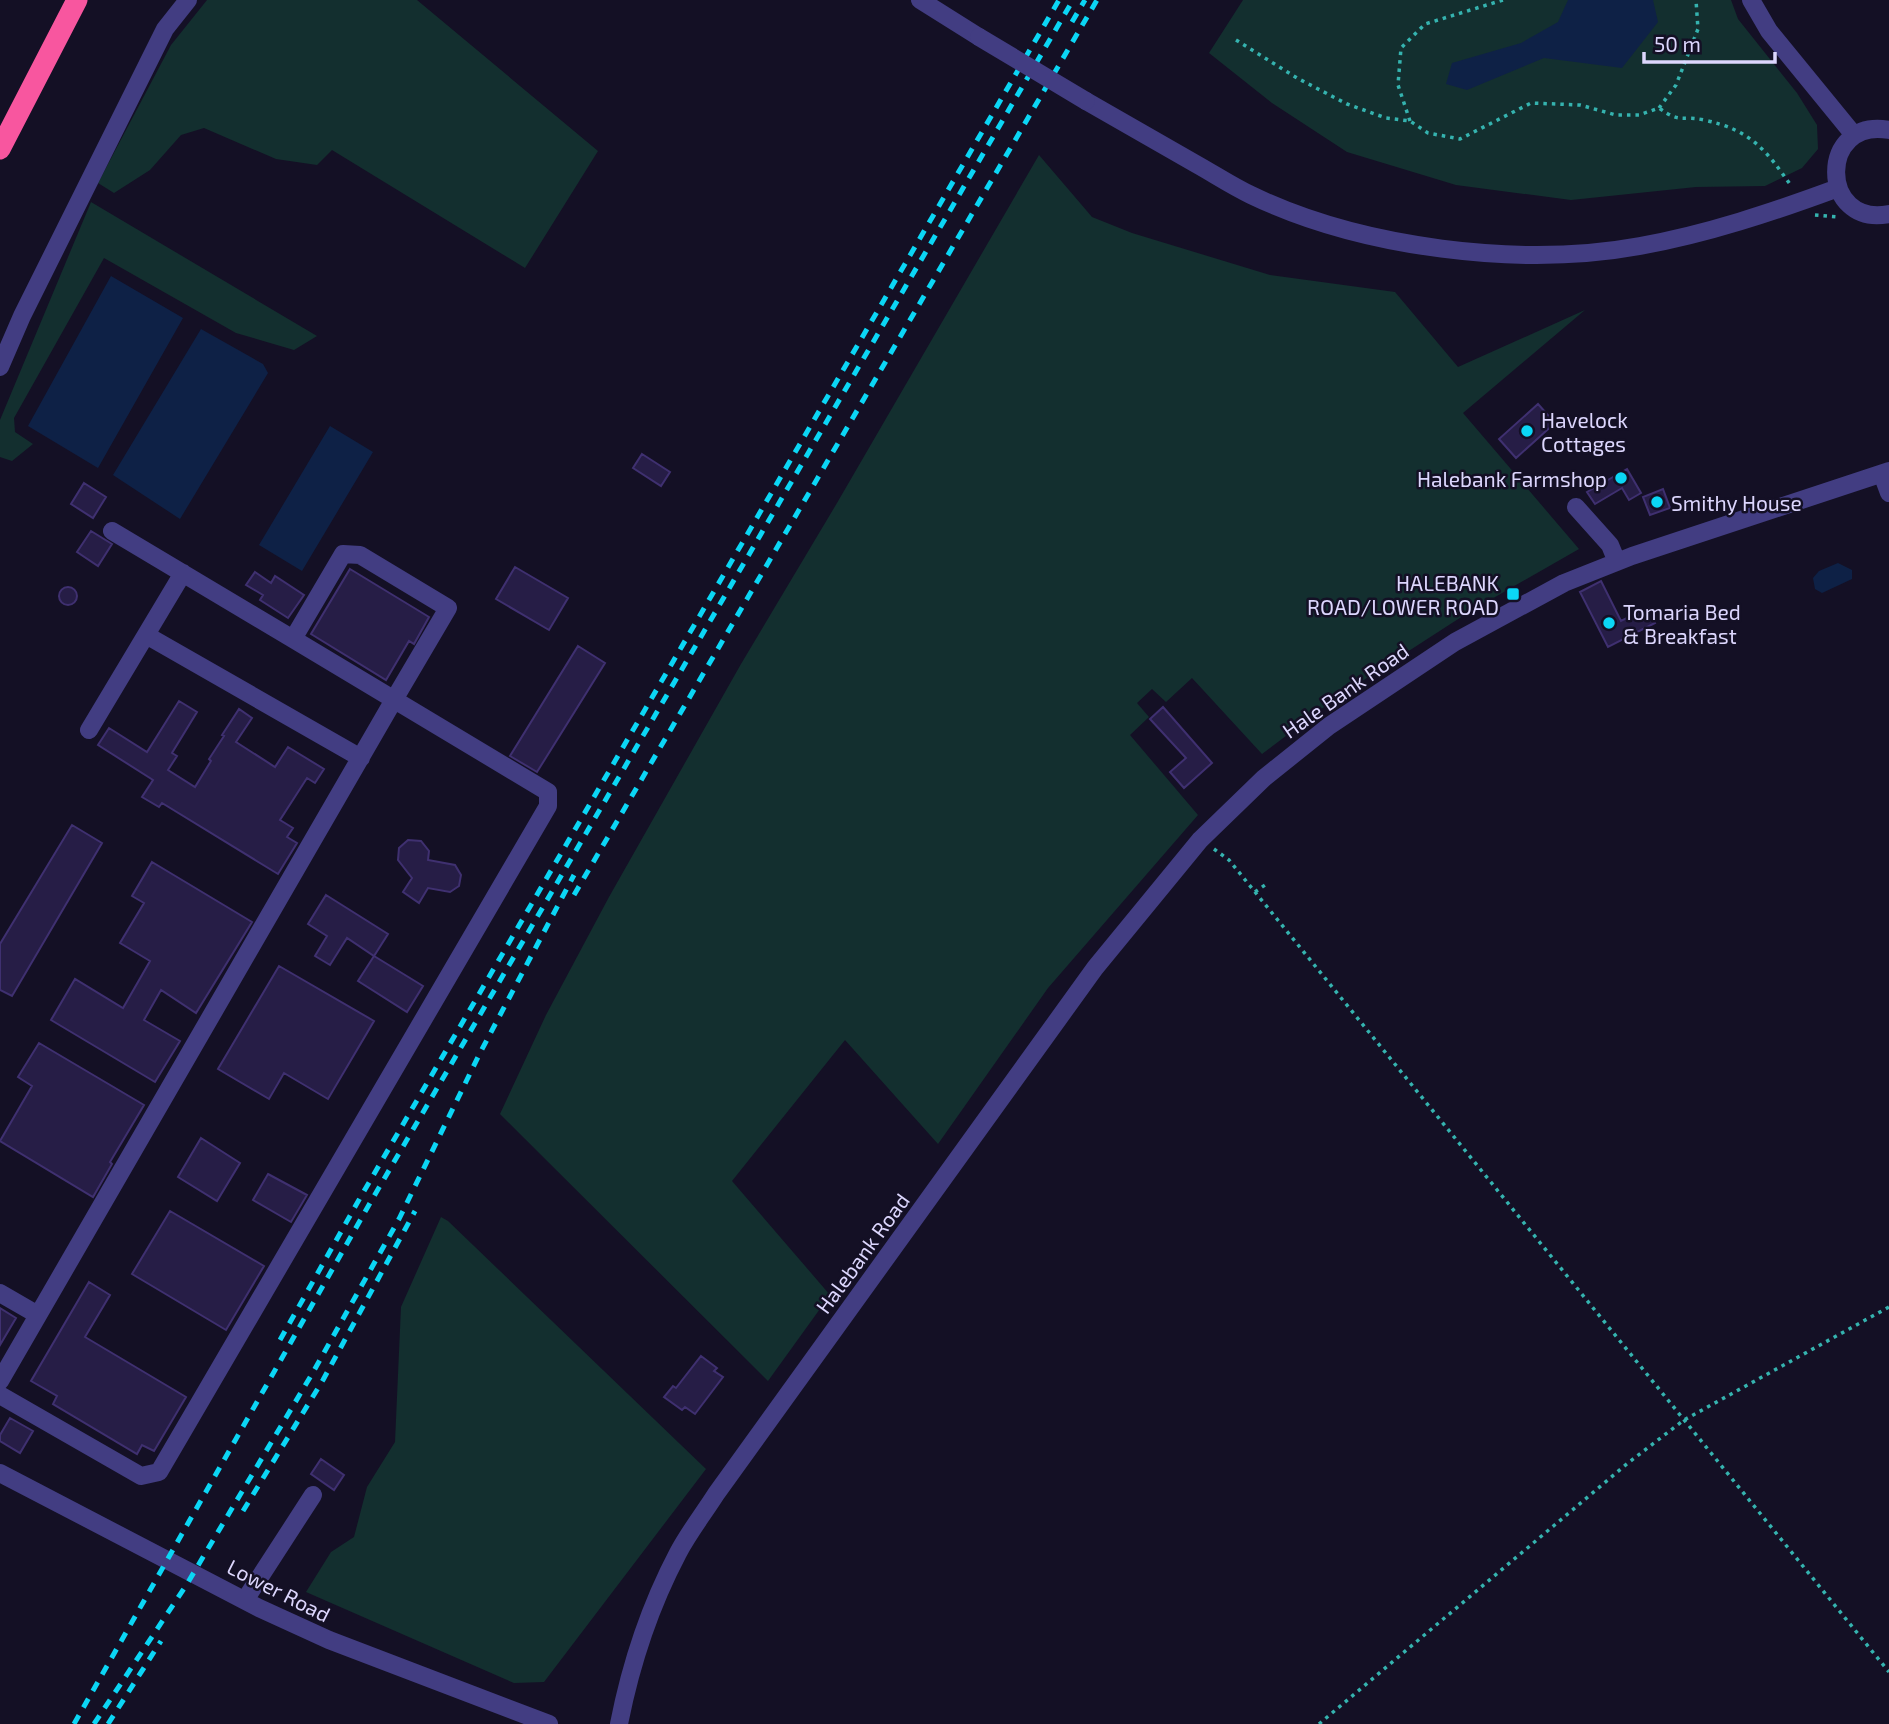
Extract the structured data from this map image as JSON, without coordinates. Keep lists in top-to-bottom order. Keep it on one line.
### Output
{"streets":{"street":["Hale Bank Road","Halebank Road","Lower Road"]},"crossings":[["Hale Bank Road","Halebank Road"]],"places":{"other":["Havelock Cottages","Halebank Farmshop","Smithy House","Tomaria Bed & Breakfast"],"transit":["HALEBANK ROAD/LOWER ROAD"]},"scale_bar":"50 m"}
